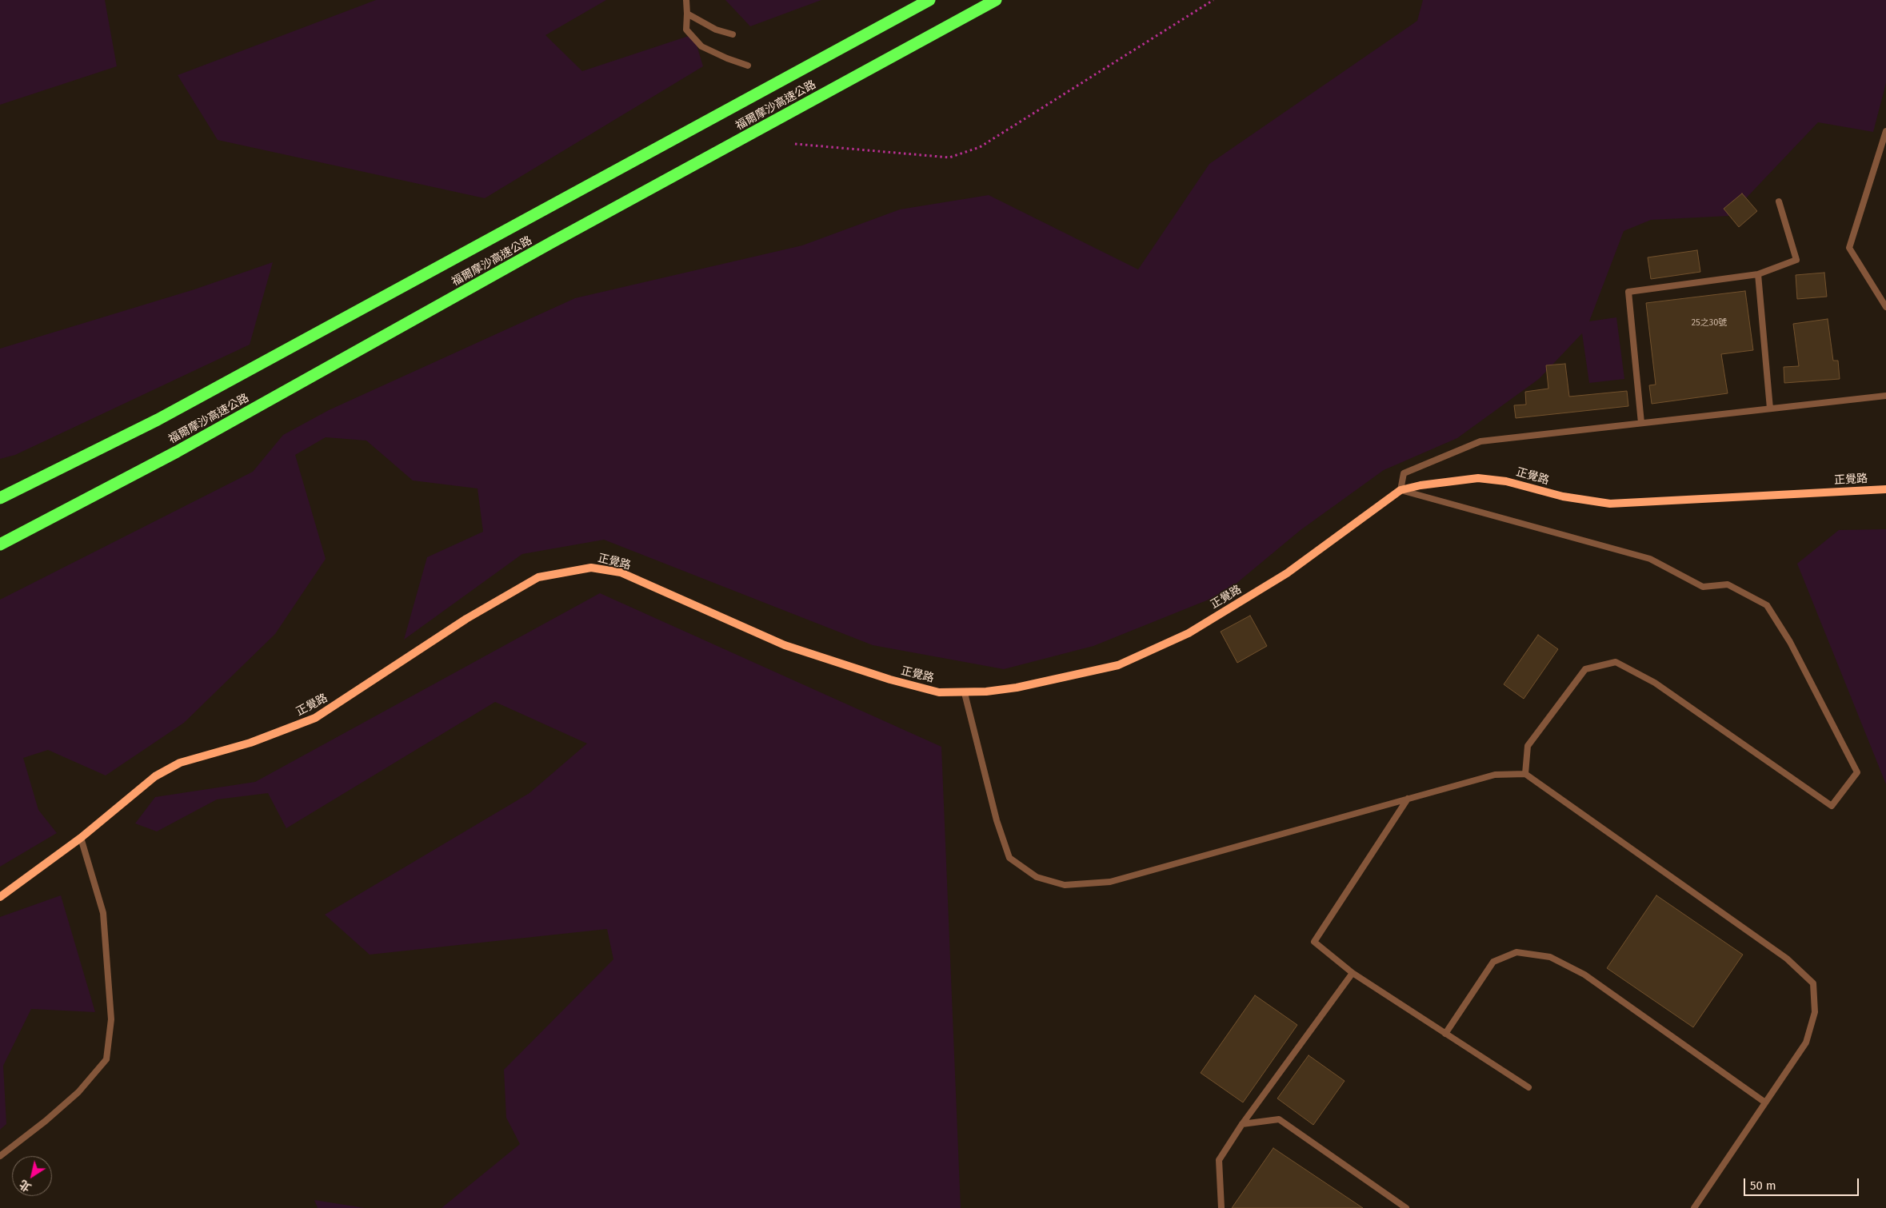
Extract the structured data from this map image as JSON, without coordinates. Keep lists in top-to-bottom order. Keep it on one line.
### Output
{"streets":{"highway":["福爾摩沙高速公路"],"street":["正覺路"]},"house_numbers":["25之30號"],"scale_bar":"50 m","north":"bottom left"}
